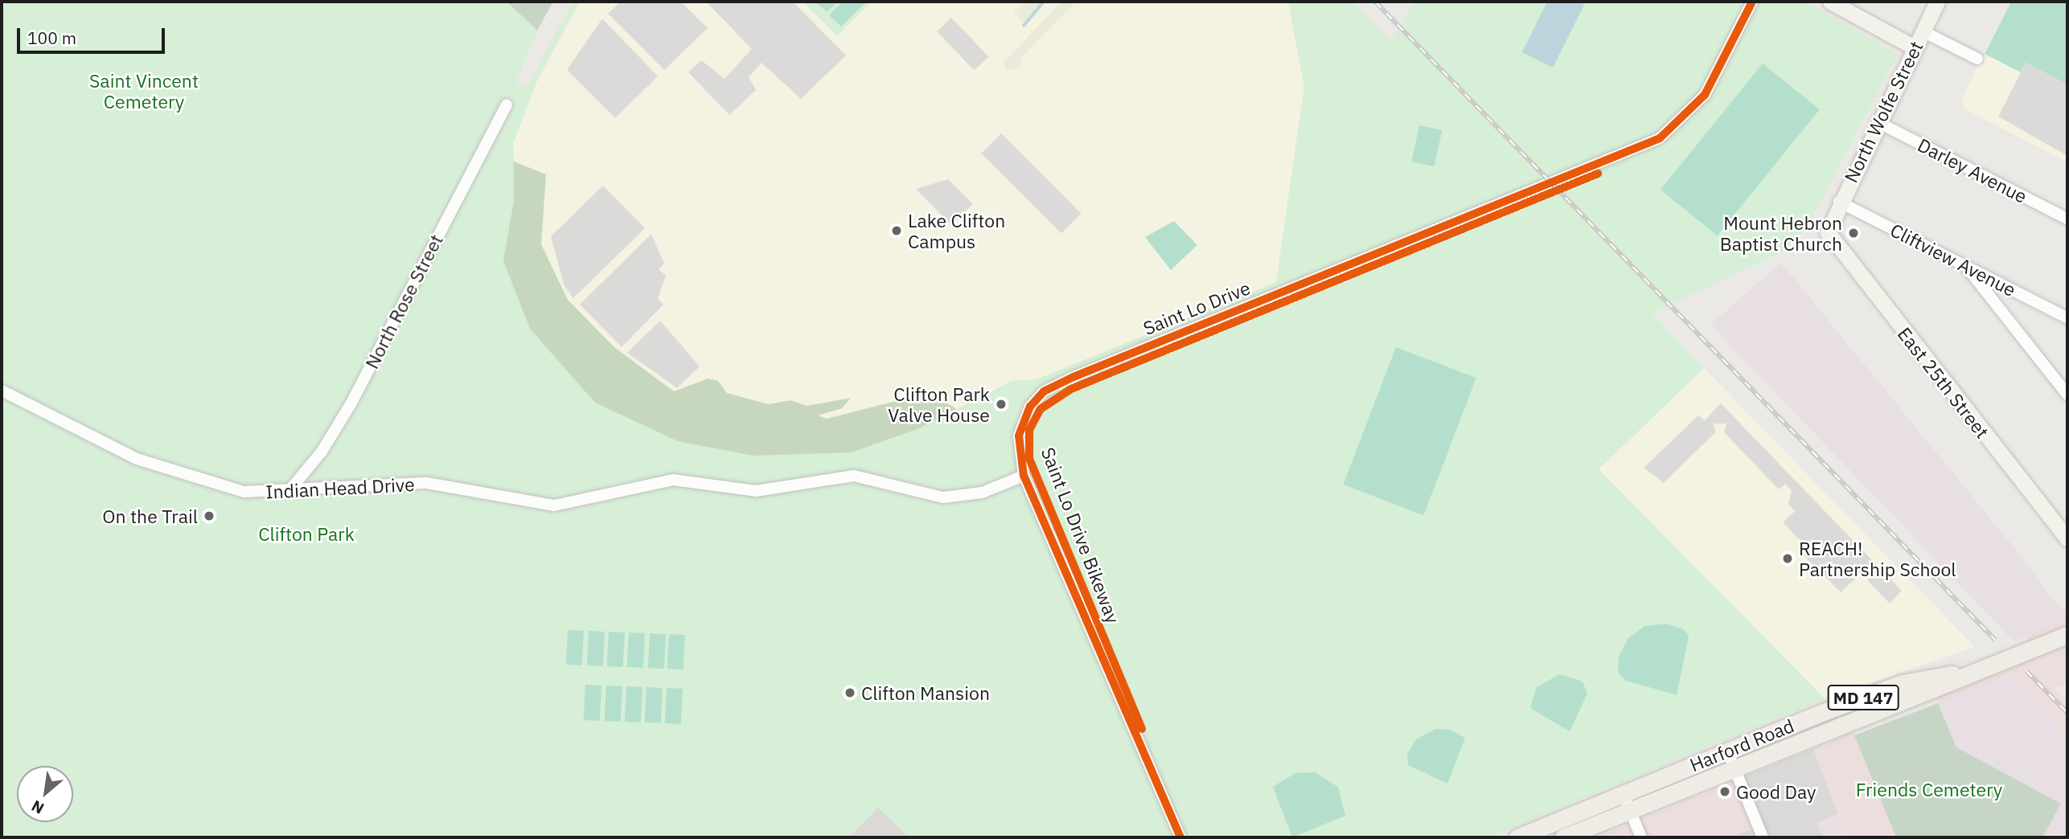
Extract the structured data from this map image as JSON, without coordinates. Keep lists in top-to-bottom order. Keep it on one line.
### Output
{"streets":{"main road":["North Wolfe Street","East 25th Street","MD 147","Harford Road"],"street":["Darley Avenue","Cliftview Avenue","North Rose Street","Saint Lo Drive","Indian Head Drive"],"cycle path":["Saint Lo Drive Bikeway"]},"crossings":[["North Wolfe Street","Darley Avenue"],["North Wolfe Street","Cliftview Avenue"],["North Wolfe Street","East 25th Street"],["North Rose Street","Indian Head Drive"],["Saint Lo Drive","Indian Head Drive"]],"parks":["Saint Vincent Cemetery","Clifton Park","Friends Cemetery"],"places":["Lake Clifton Campus","Mount Hebron Baptist Church","Clifton Park Valve House","On the Trail","REACH! Partnership School","Clifton Mansion","Good Day"],"scale_bar":"100 m","north":"bottom left"}
